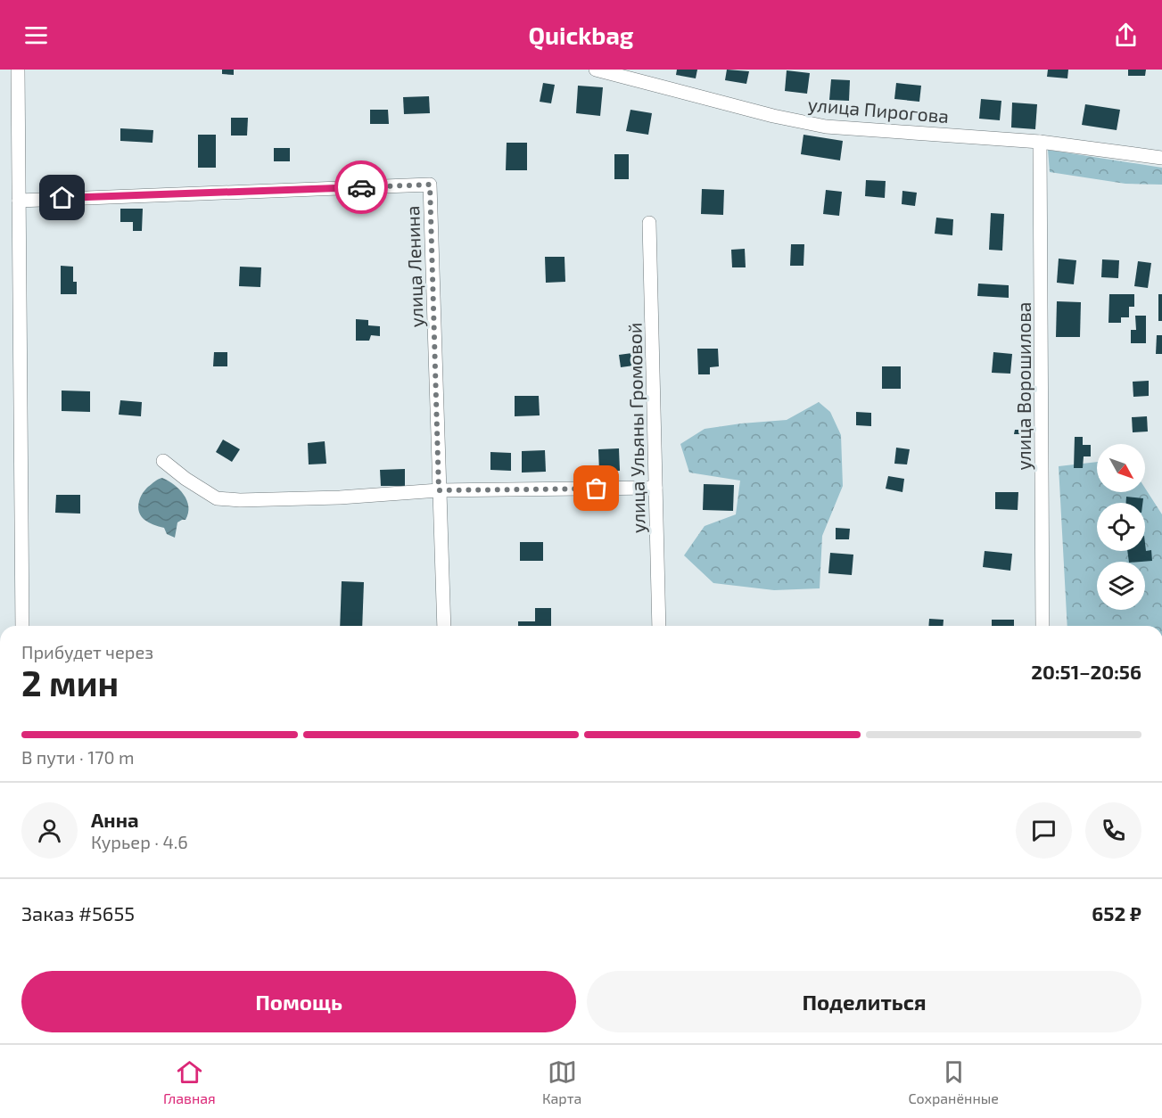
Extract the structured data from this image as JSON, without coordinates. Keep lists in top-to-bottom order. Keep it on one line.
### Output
{"streets":{"street":["улица Пирогова","улица Ленина","улица Ворошилова","улица Ульяны Громовой"]},"crossings":[["улица Пирогова","улица Ворошилова"]],"north":"bottom right","page":{"header":"Quickbag","heading":["2 мин","Прибудет через","20:51–20:56"],"panel":["Анна","Курьер · 4.6","Заказ #5655","652 ₽"],"bar":"В пути · 170 m","buttons":["Помощь","Поделиться"],"tabs":["Главная","Карта","Сохранённые"]}}
